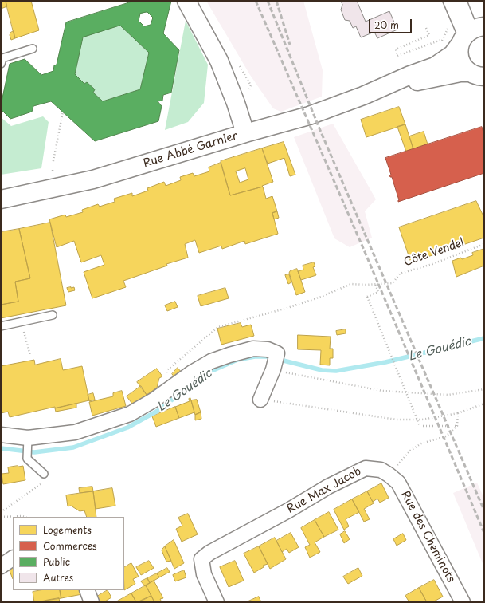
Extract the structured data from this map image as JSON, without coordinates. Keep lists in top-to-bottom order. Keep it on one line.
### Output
{"streets":{"main road":["Rue Abbé Garnier"],"street":["Rue Max Jacob","Rue des Cheminots"],"path":["Côte Vendel"]},"crossings":[["Rue Max Jacob","Rue des Cheminots"]],"water":["Le Gouédic"],"legend":["Logements","Commerces","Public","Autres"],"scale_bar":"20 m"}
